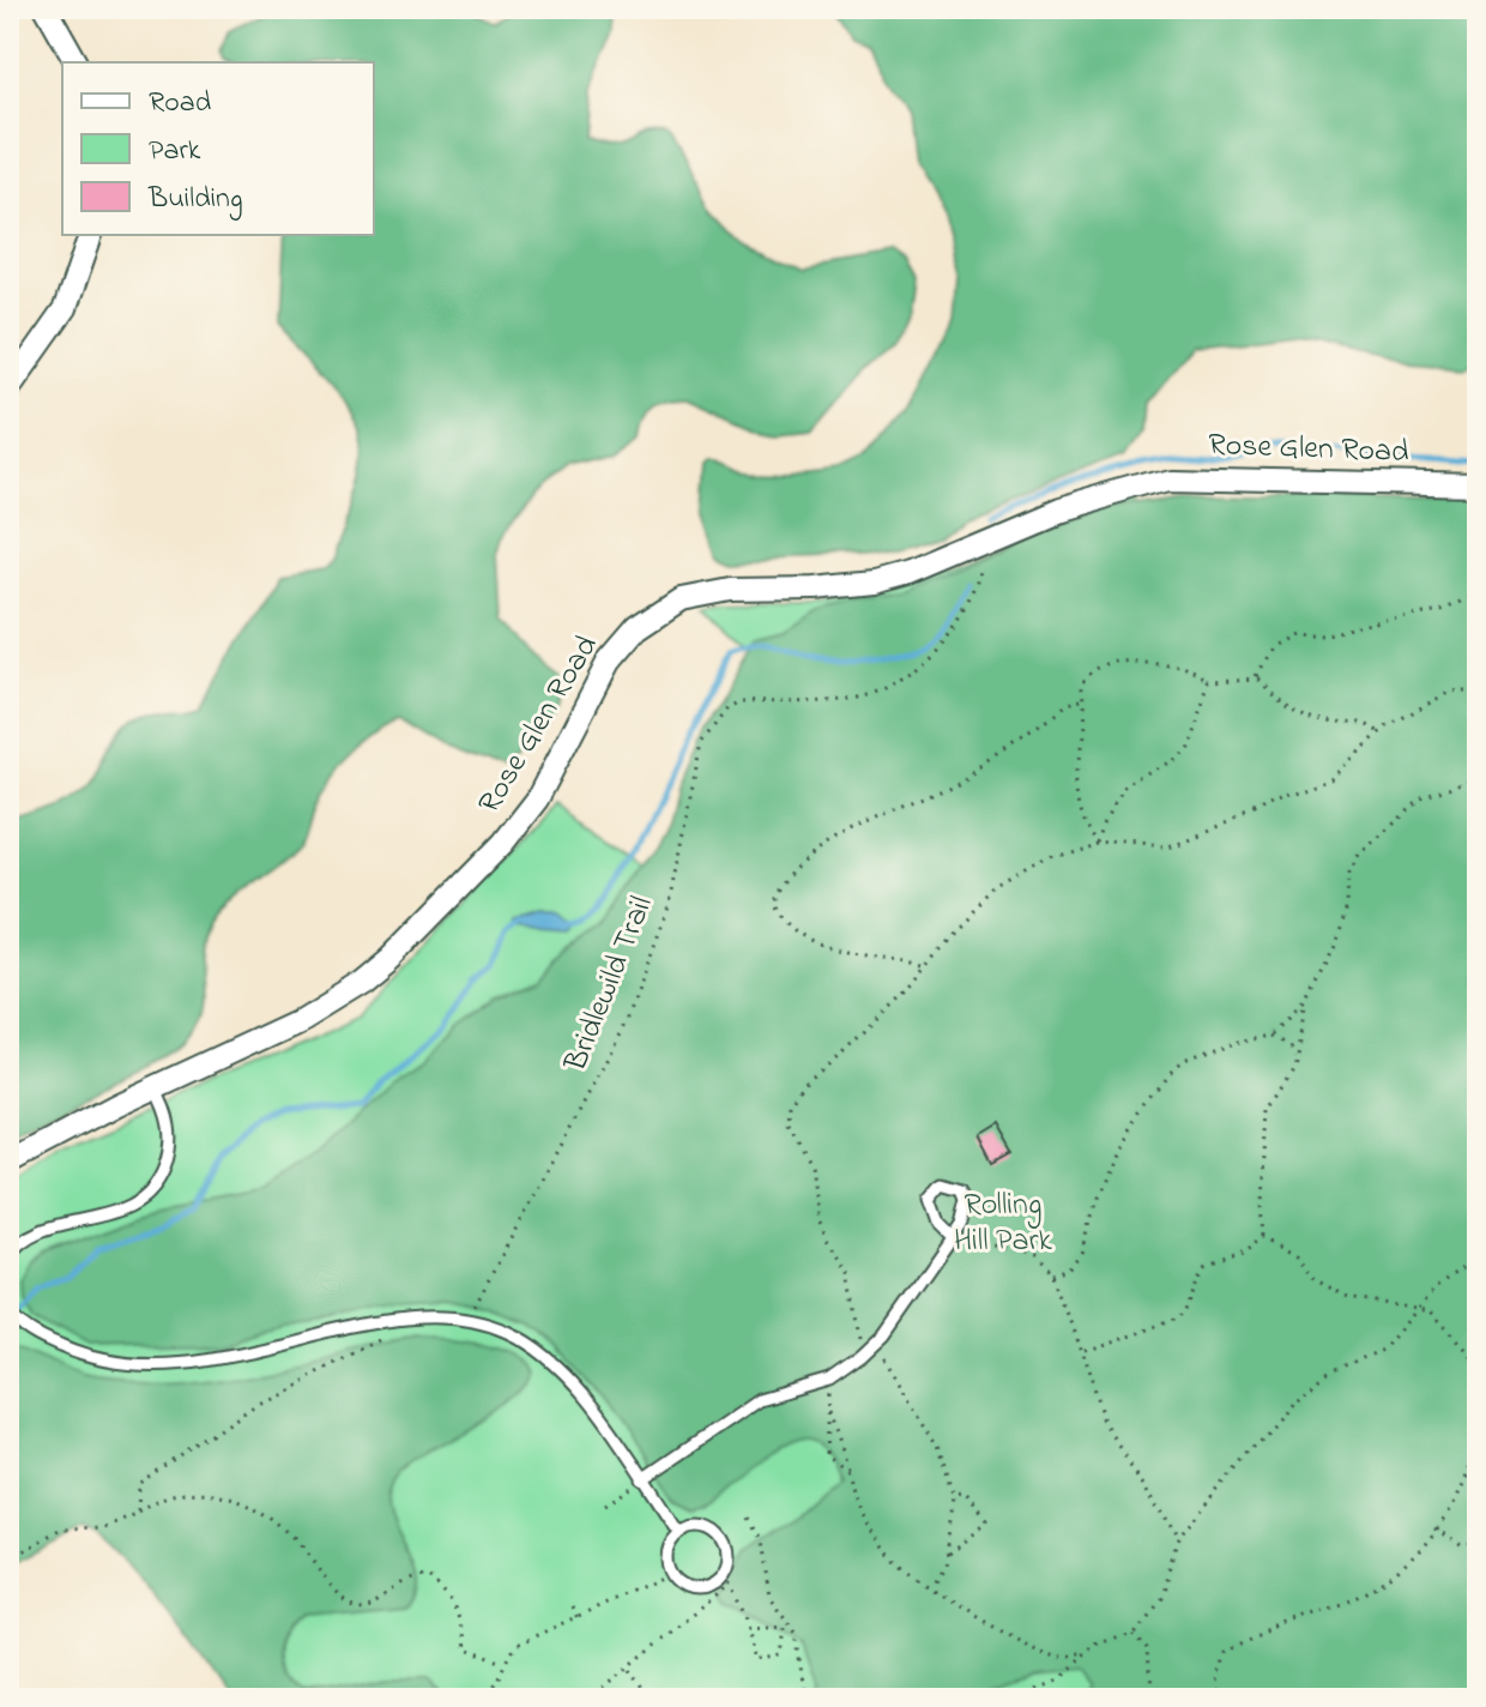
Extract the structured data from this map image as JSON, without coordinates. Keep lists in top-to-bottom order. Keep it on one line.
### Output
{"streets":{"street":["Rose Glen Road"],"path":["Bridlewild Trail"]},"crossings":[["Rose Glen Road","Bridlewild Trail"]],"parks":["Rolling Hill Park"],"legend":["Road","Park","Building"]}
